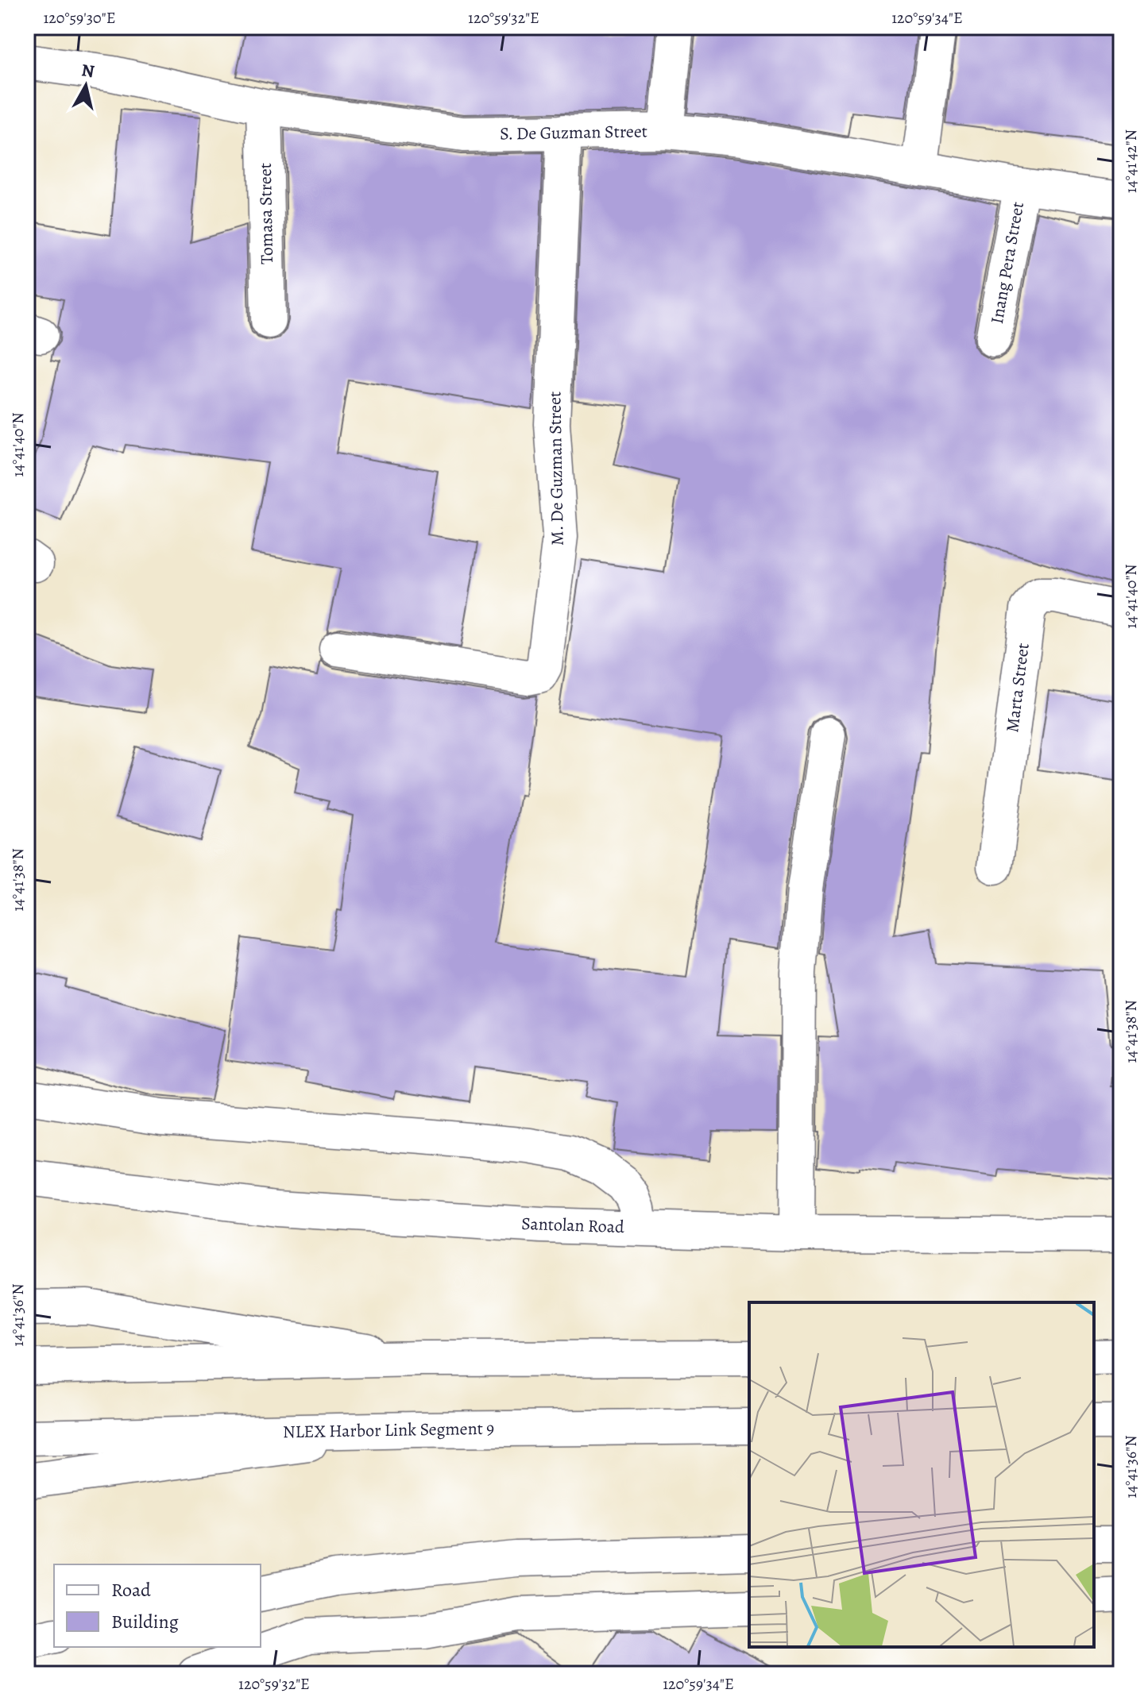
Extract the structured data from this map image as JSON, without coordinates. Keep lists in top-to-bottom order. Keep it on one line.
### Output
{"streets":{"main road":["S. De Guzman Street","Tomasa Street","Inang Pera Street","M. De Guzman Street","Marta Street","Santolan Road","NLEX Harbor Link Segment 9"]},"crossings":[["S. De Guzman Street","Tomasa Street"],["S. De Guzman Street","Inang Pera Street"],["S. De Guzman Street","M. De Guzman Street"]],"legend":["Road","Building"],"north":"top","coordinates":["120°59'30\"E","120°59'32\"E","120°59'34\"E","14°41'42\"N","14°41'40\"N","14°41'38\"N","14°41'36\"N"]}
